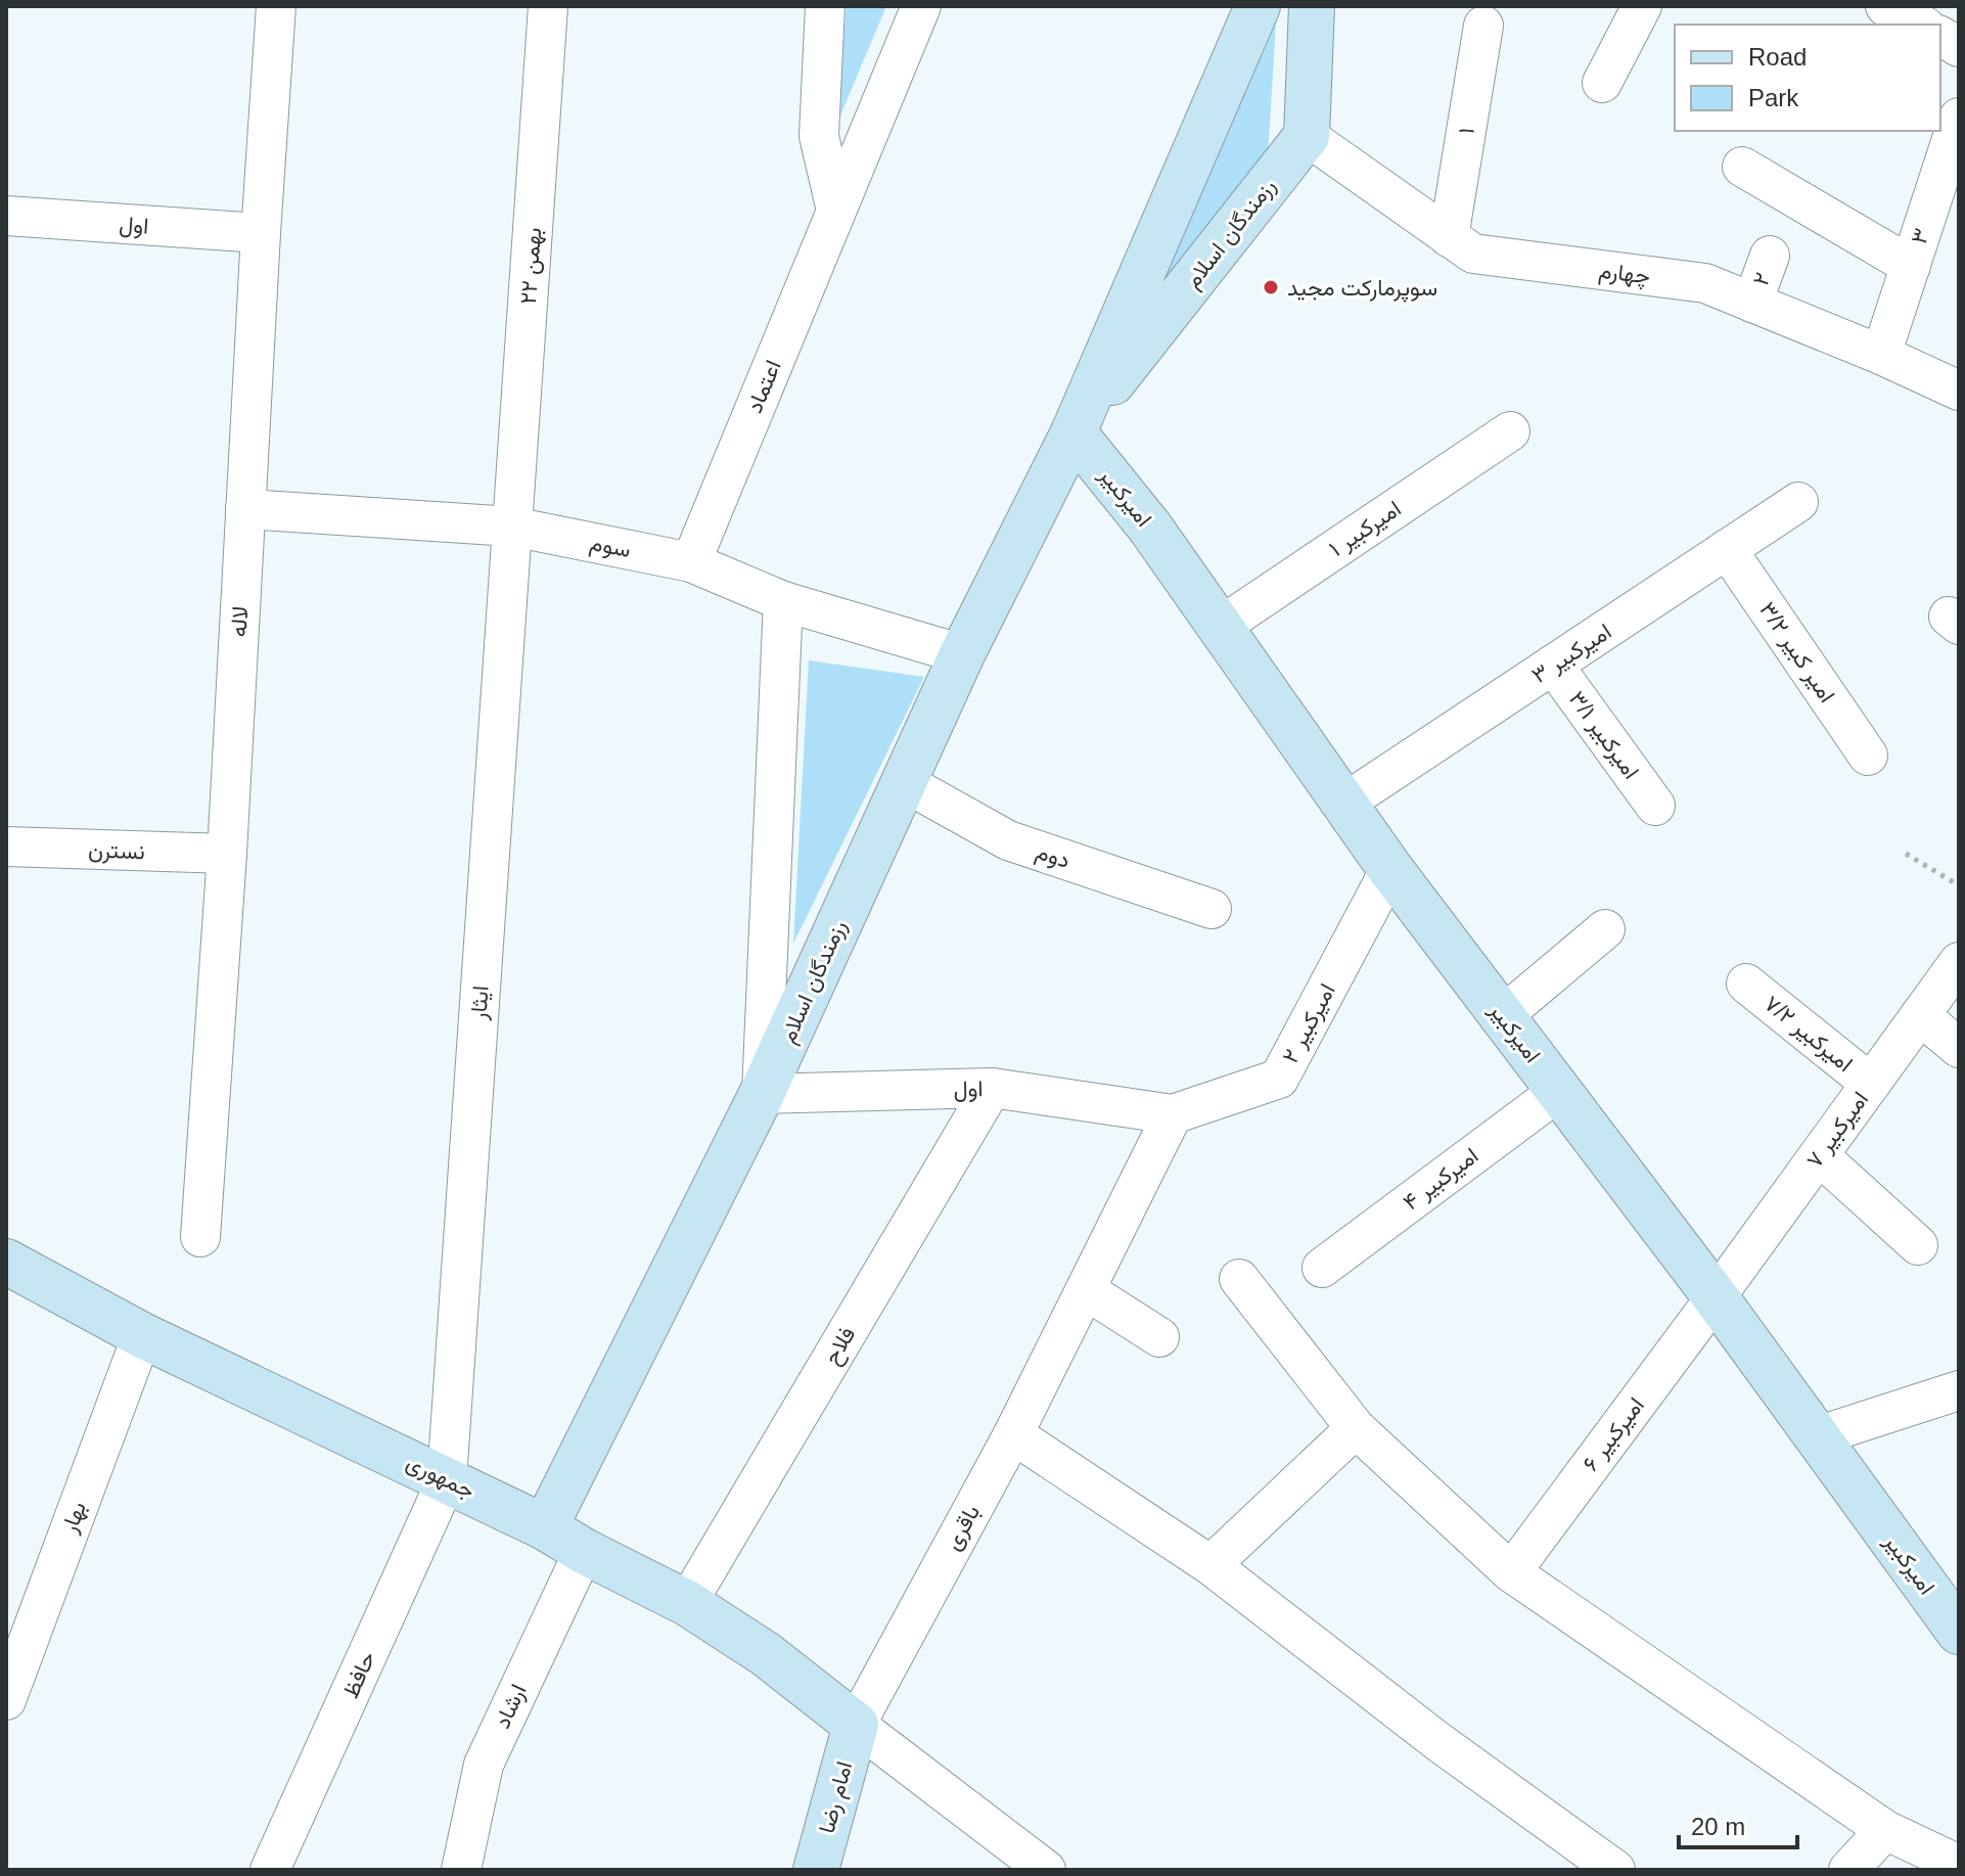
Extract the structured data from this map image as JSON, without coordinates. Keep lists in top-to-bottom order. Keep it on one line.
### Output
{"streets":{"street":["۱","اول","رزمندگان اسلام","۳","۲۲ بهمن","چهارم","۲","اعتماد","امیرکبیر","امیرکبیر ۱","سوم","لاله","امیر کبیر ۳/۲","امیرکبیر ۳","امیرکبیر ۳/۱","نسترن","دوم","ایثار","امیرکبیر ۲","امیرکبیر ۷/۲","امیرکبیر ۷","امیرکبیر ۴","فلاح","امیرکبیر ۶","جمهوری","بهار","باقری","حافظ","ارشاد","امام رضا"]},"crossings":[["۱","چهارم"],["اول","رزمندگان اسلام"],["اول","لاله"],["اول","امیرکبیر ۲"],["اول","فلاح"],["اول","باقری"],["رزمندگان اسلام","چهارم"],["رزمندگان اسلام","امیرکبیر"],["رزمندگان اسلام","سوم"],["رزمندگان اسلام","دوم"],["رزمندگان اسلام","جمهوری"],["۳","چهارم"],["۲۲ بهمن","سوم"],["۲۲ بهمن","ایثار"],["چهارم","۲"],["اعتماد","سوم"],["امیرکبیر","امیرکبیر ۱"],["امیرکبیر","امیرکبیر ۳"],["امیرکبیر","امیرکبیر ۲"],["امیرکبیر","امیرکبیر ۷"],["امیرکبیر","امیرکبیر ۴"],["امیرکبیر","امیرکبیر ۶"],["سوم","لاله"],["سوم","ایثار"],["لاله","نسترن"],["امیر کبیر ۳/۲","امیرکبیر ۳"],["امیرکبیر ۳","امیرکبیر ۳/۱"],["ایثار","جمهوری"],["ایثار","حافظ"],["امیرکبیر ۲","باقری"],["امیرکبیر ۷/۲","امیرکبیر ۷"],["امیرکبیر ۷","امیرکبیر ۶"],["فلاح","جمهوری"],["جمهوری","بهار"],["جمهوری","باقری"],["جمهوری","حافظ"],["جمهوری","ارشاد"],["جمهوری","امام رضا"],["باقری","امام رضا"]],"places":["سوپرمارکت مجید"],"legend":["Road","Park"],"scale_bar":"20 m"}
